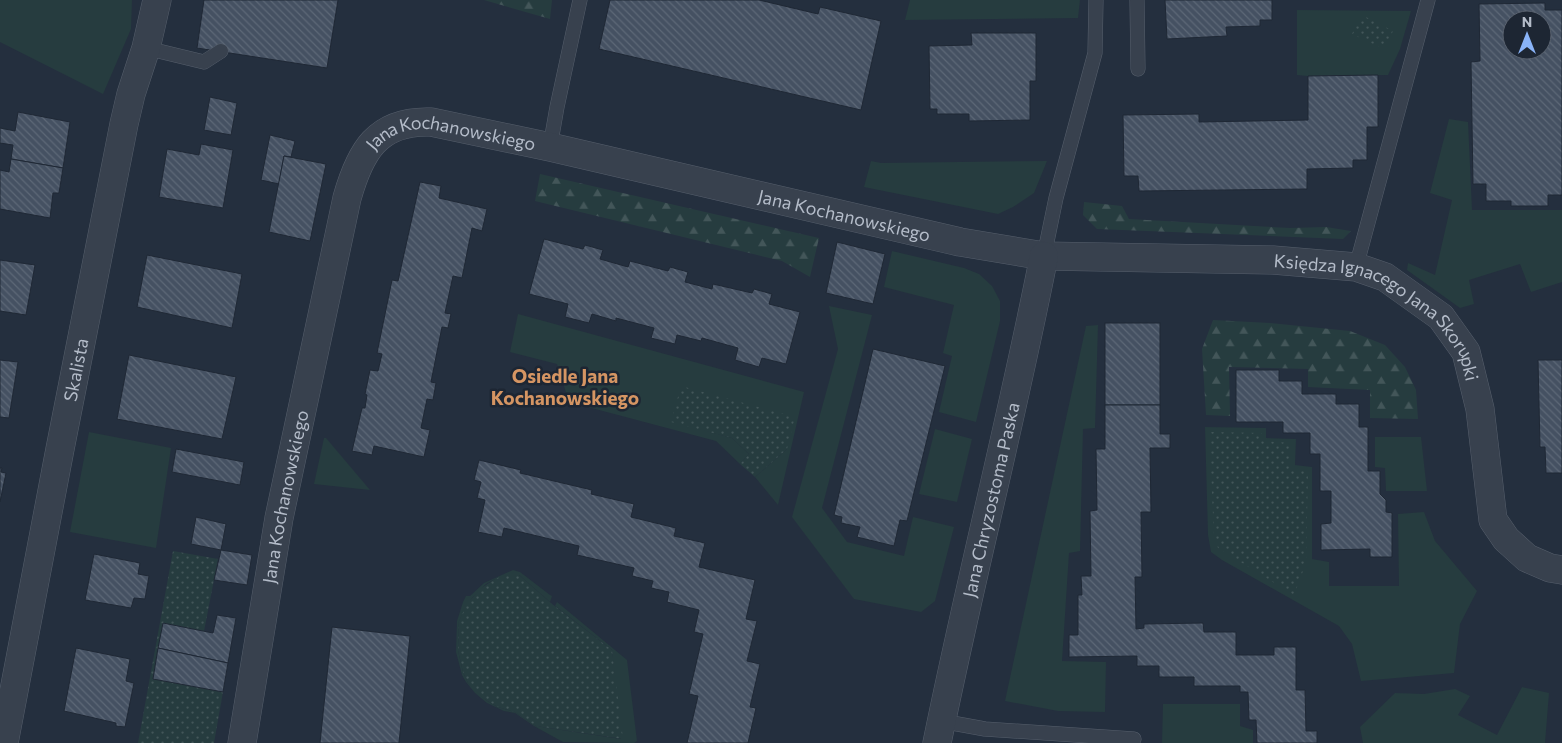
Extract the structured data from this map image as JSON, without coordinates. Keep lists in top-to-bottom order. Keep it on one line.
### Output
{"streets":{"street":["Jana Kochanowskiego","Księdza Ignacego Jana Skorupki","Skalista","Jana Chryzostoma Paska"]},"crossings":[["Jana Kochanowskiego","Księdza Ignacego Jana Skorupki"],["Jana Kochanowskiego","Jana Chryzostoma Paska"],["Księdza Ignacego Jana Skorupki","Jana Chryzostoma Paska"]],"districts":["Osiedle Jana Kochanowskiego"],"north":"top"}
